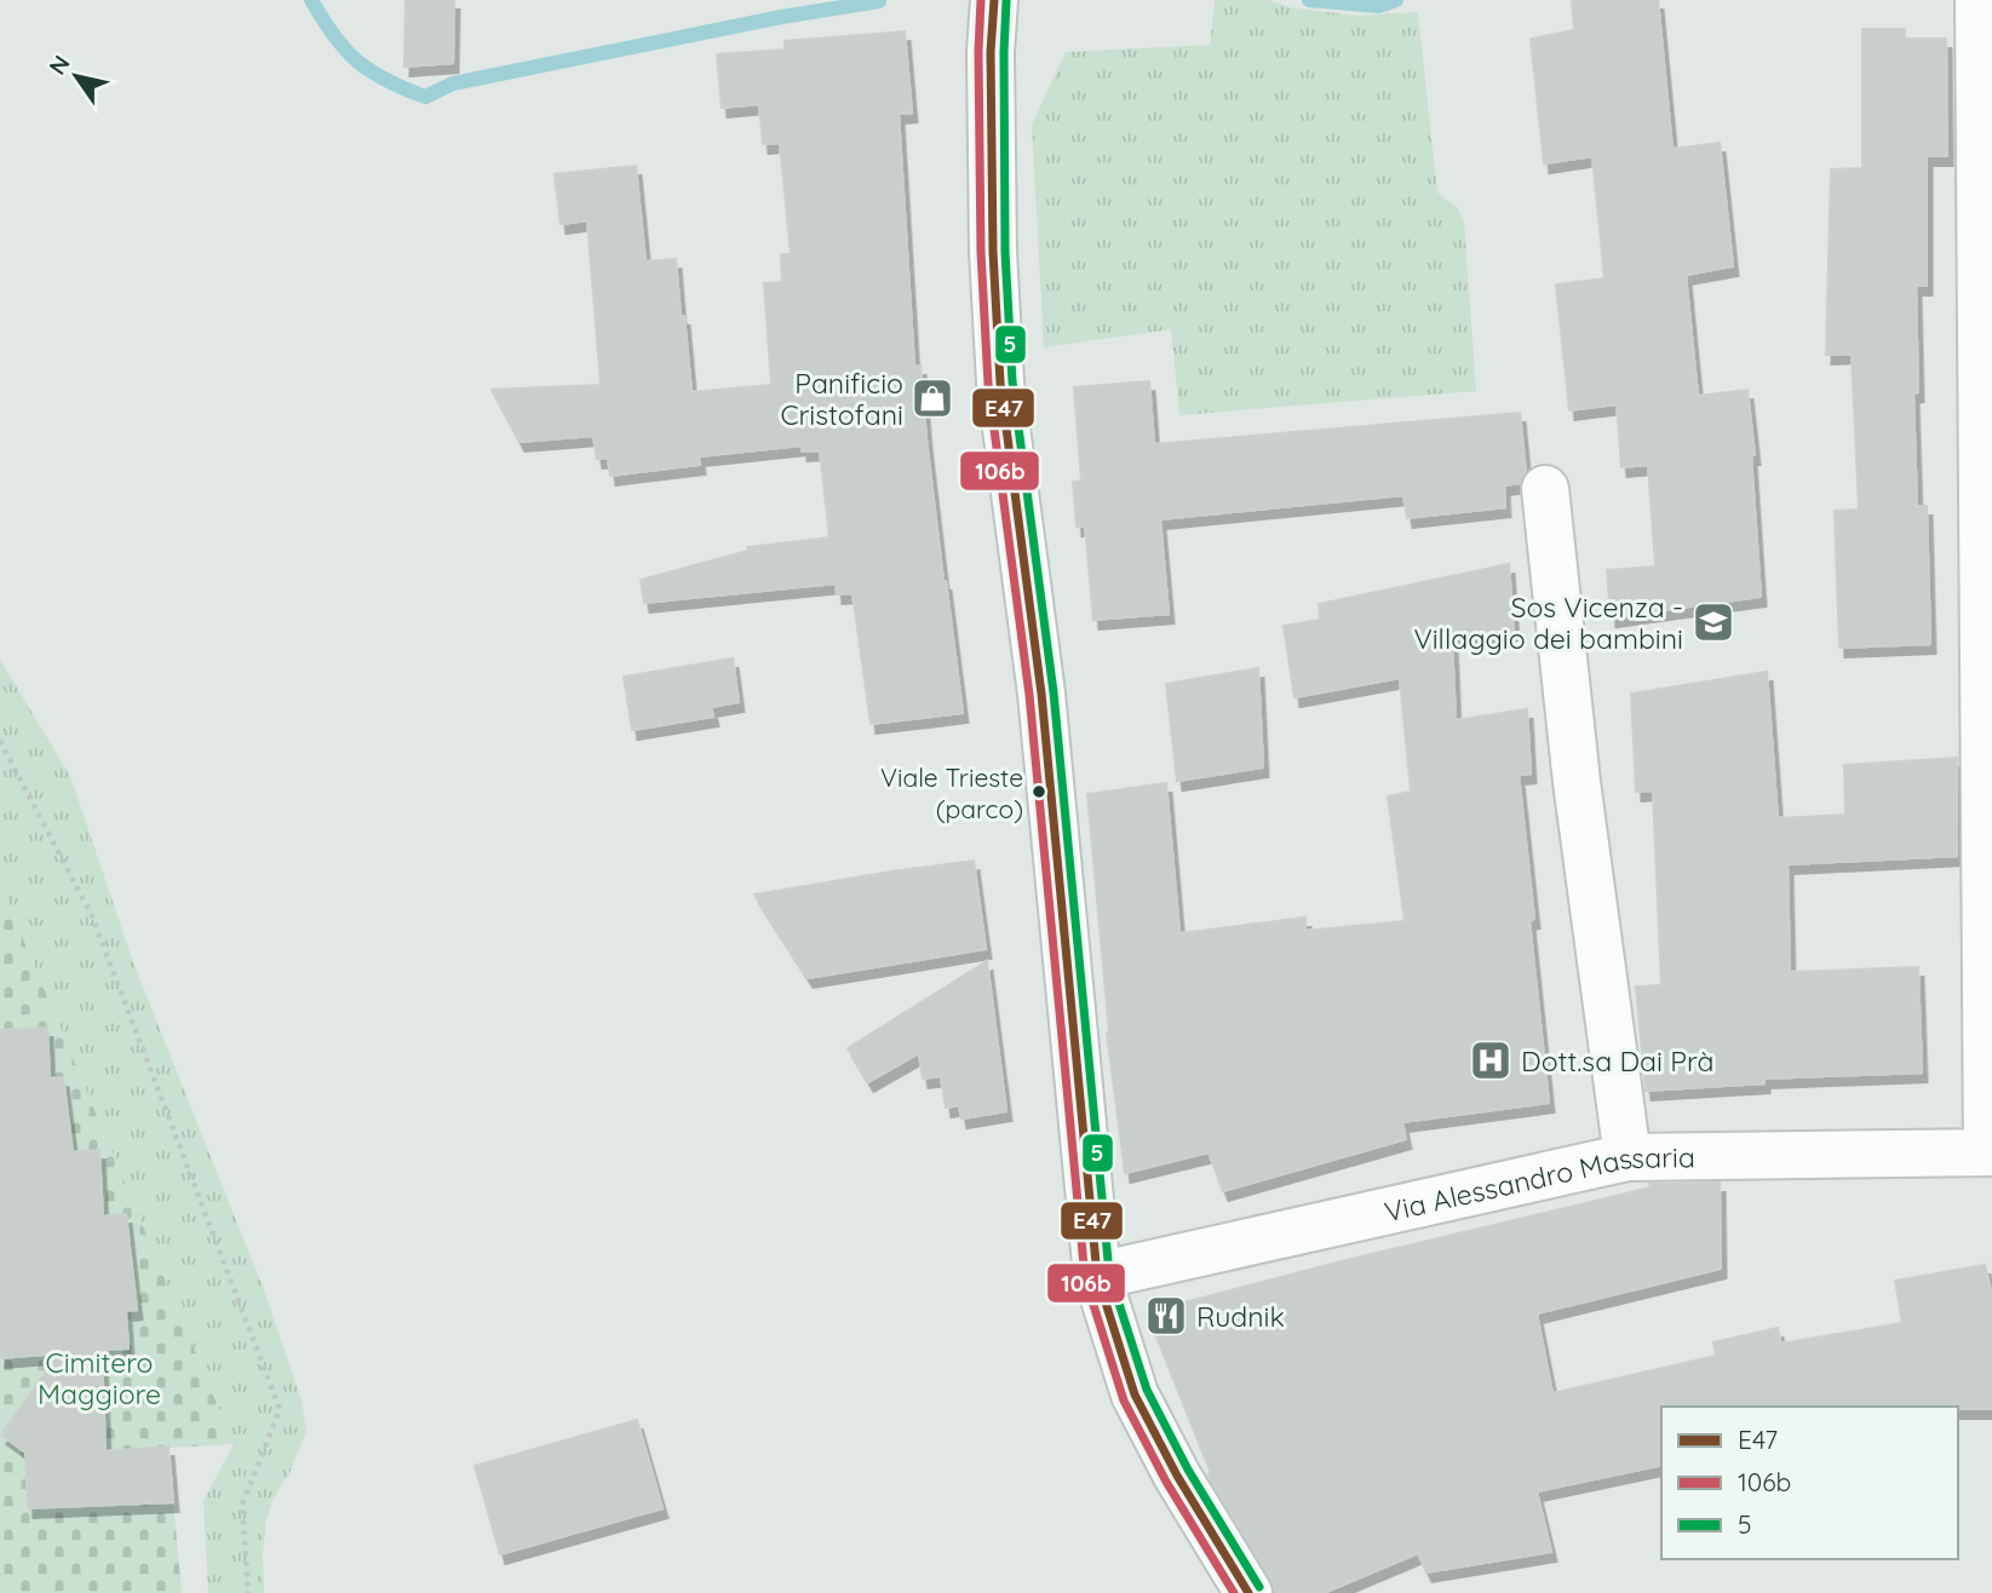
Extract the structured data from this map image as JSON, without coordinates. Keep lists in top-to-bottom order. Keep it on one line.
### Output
{"streets":{"street":["Via Alessandro Massaria"]},"parks":["Cimitero Maggiore"],"places":{"shop":["Panificio Cristofani"],"school or university":["Sos Vicenza - Villaggio dei bambini"],"other":["Viale Trieste (parco)"],"hospital":["Dott.sa Dai Prà"],"restaurant":["Rudnik"]},"lines":["transit line E47","transit line 106b","transit line 5"],"legend":["E47","106b","5"],"north":"top left"}
